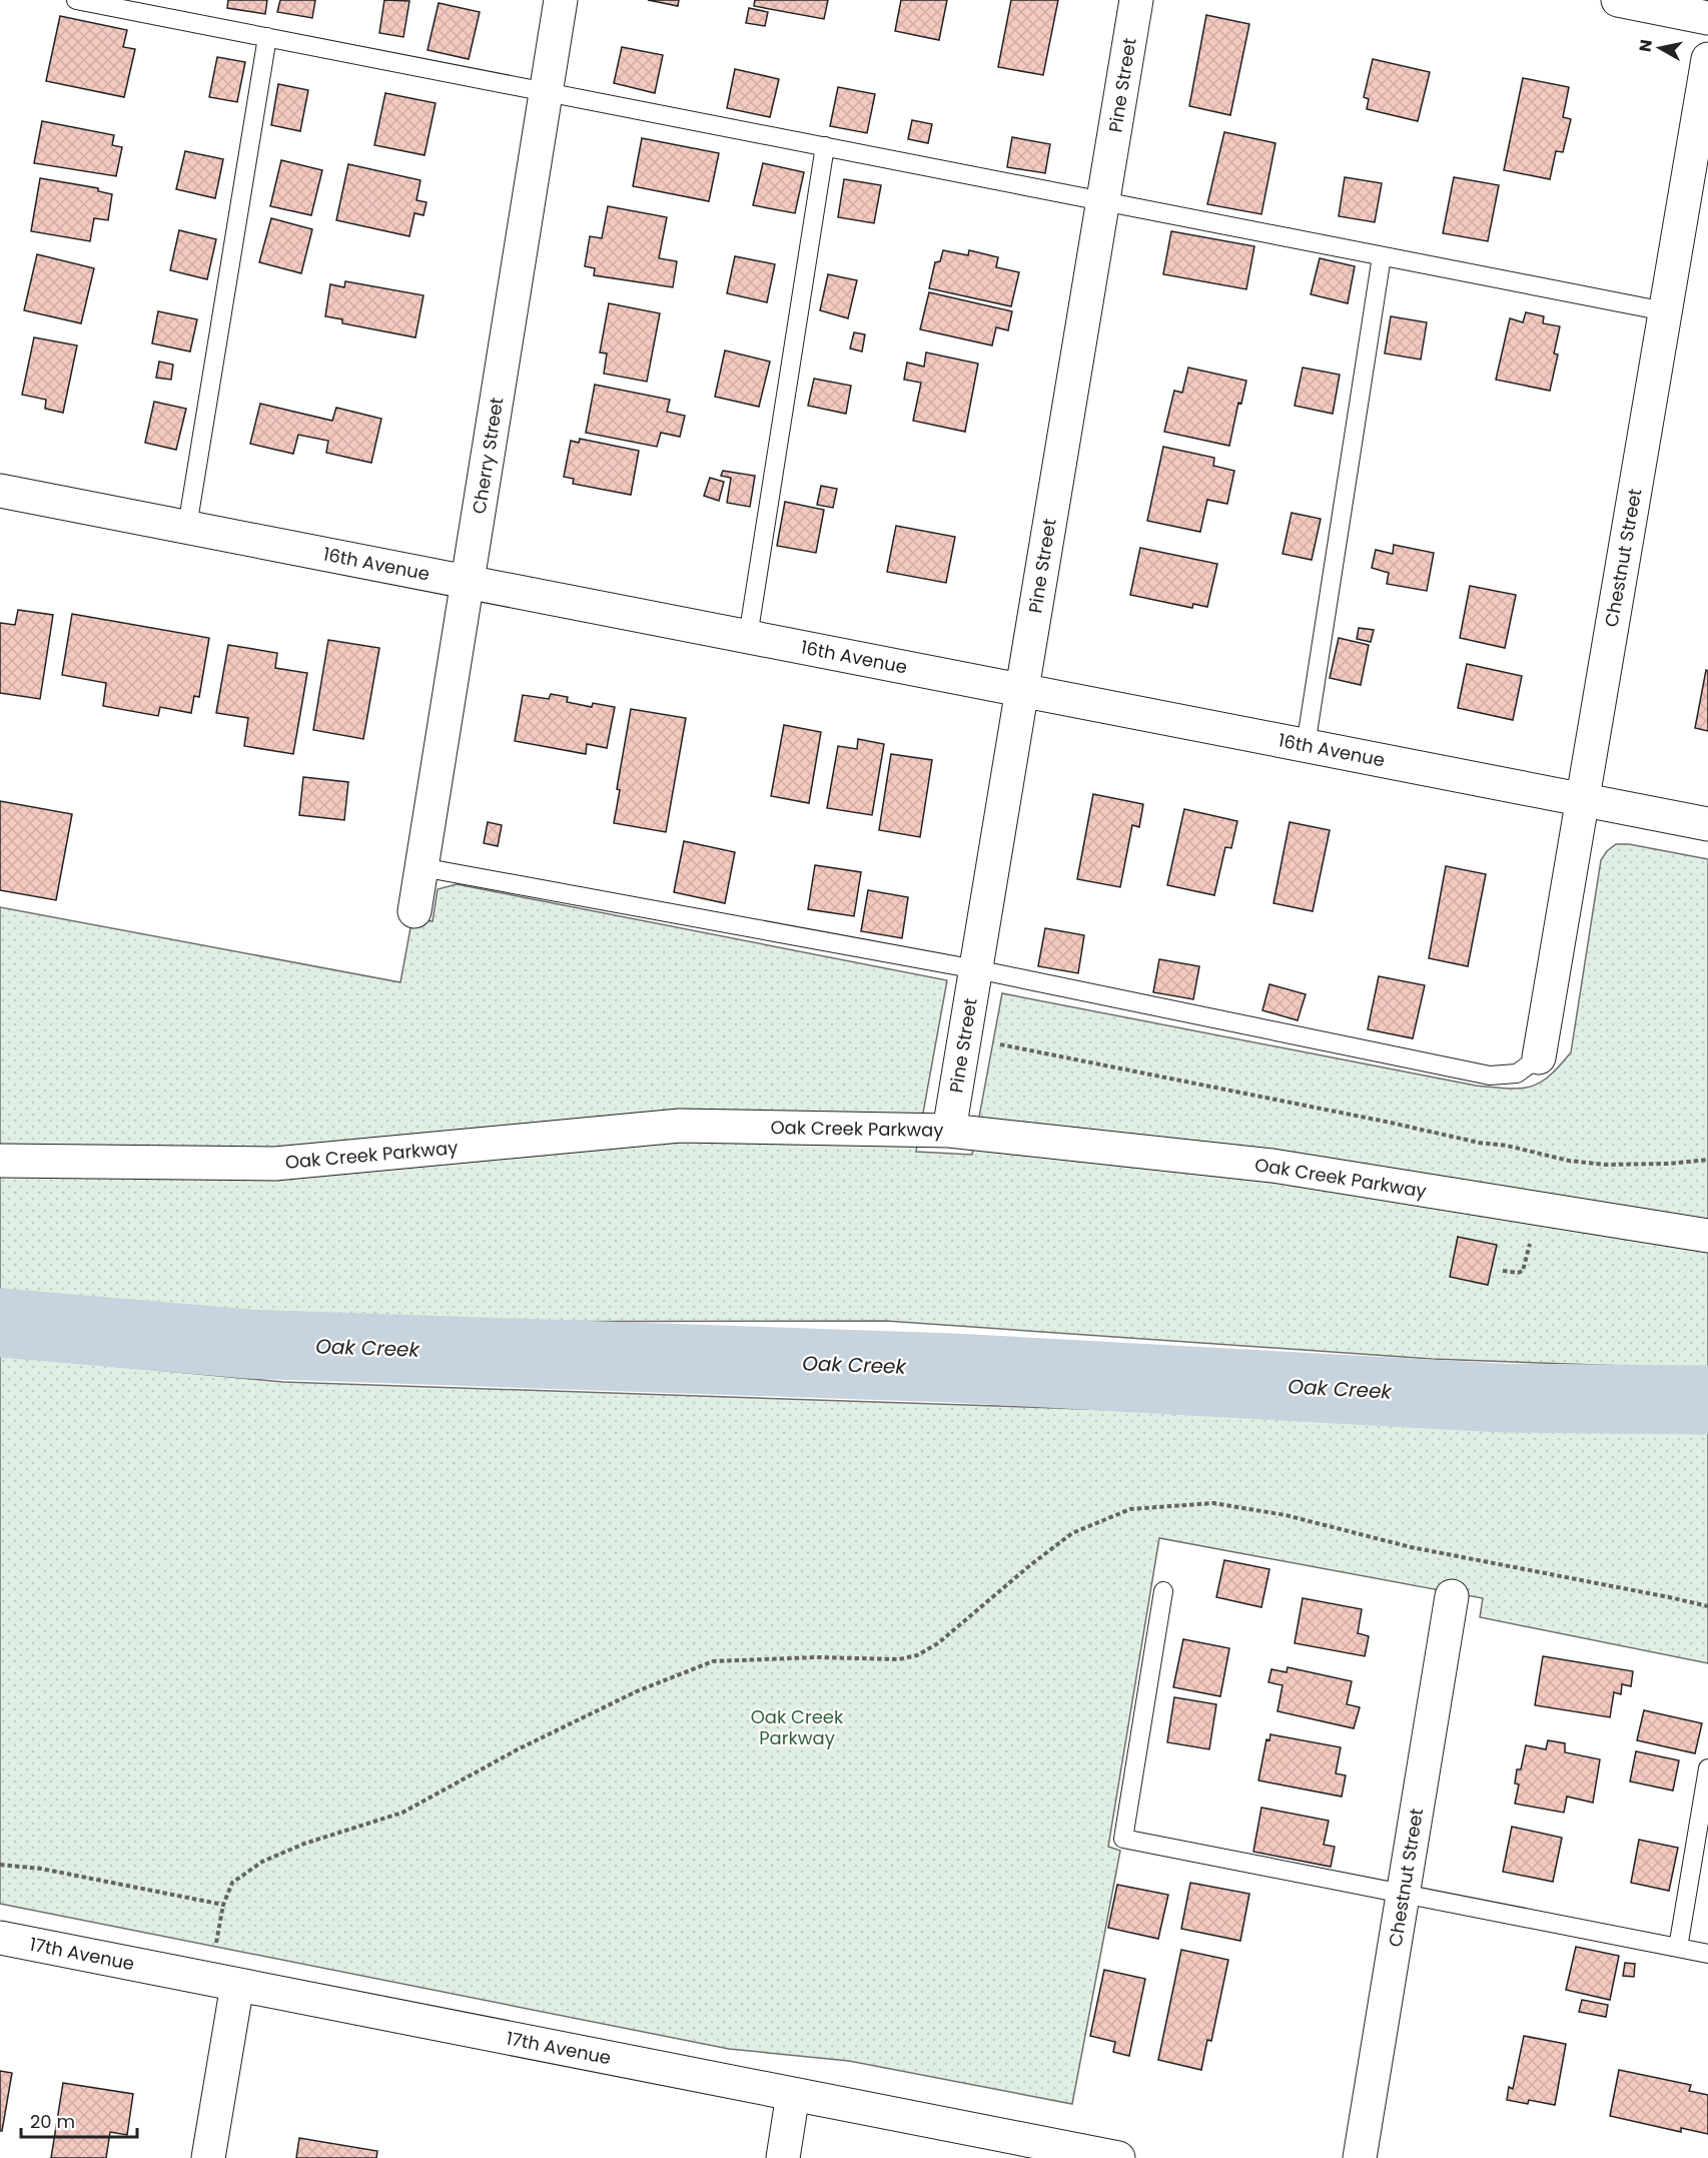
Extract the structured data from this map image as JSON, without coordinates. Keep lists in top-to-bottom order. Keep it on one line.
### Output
{"streets":{"street":["Pine Street","Cherry Street","Chestnut Street","16th Avenue","Oak Creek Parkway","17th Avenue"]},"crossings":[["Pine Street","16th Avenue"],["Pine Street","Oak Creek Parkway"],["Cherry Street","16th Avenue"],["Chestnut Street","16th Avenue"]],"water":["Oak Creek"],"parks":["Oak Creek Parkway"],"scale_bar":"20 m","north":"left"}
